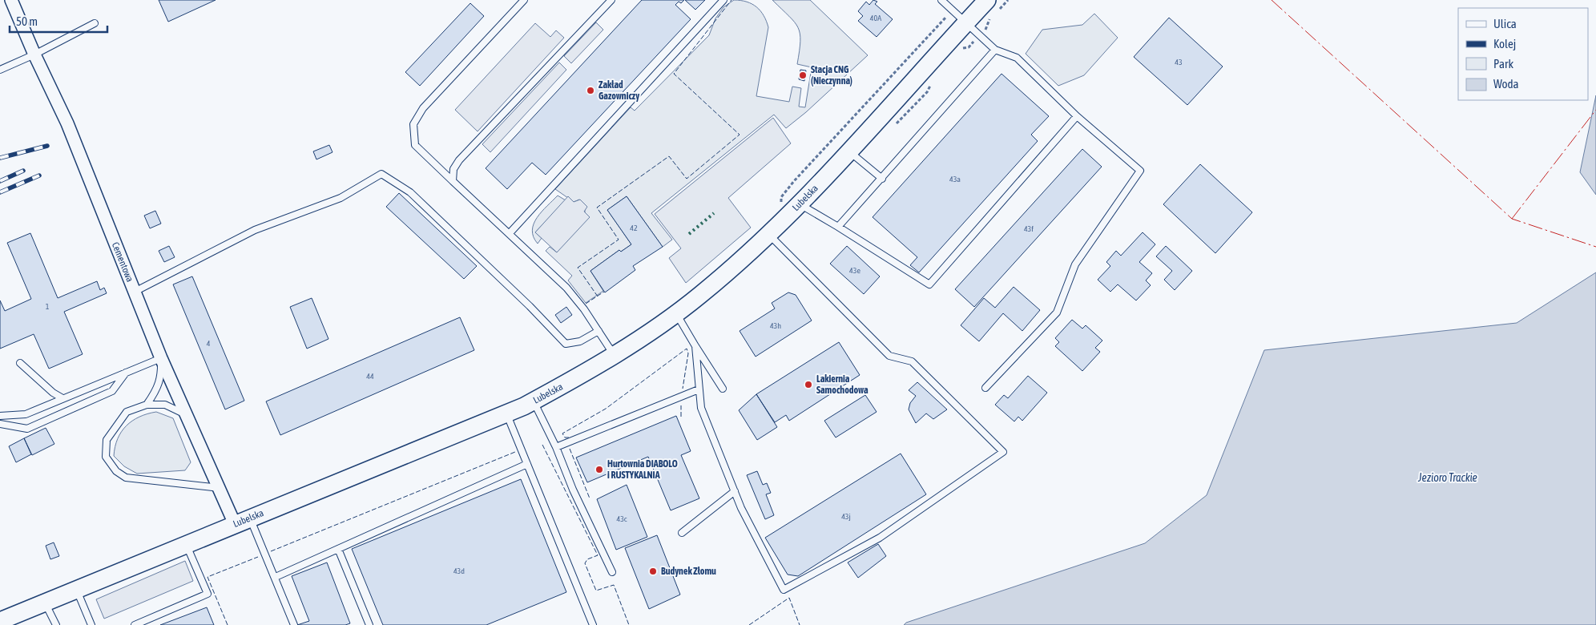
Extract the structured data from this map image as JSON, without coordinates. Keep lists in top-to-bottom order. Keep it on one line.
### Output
{"streets":{"street":["Lubelska","Cementowa"]},"crossings":[["Lubelska","Cementowa"]],"water":["Jezioro Trackie"],"places":["Stacja CNG (Nieczynna)","Zakład Gazowniczy","Lakiernia Samochodowa","Hurtownia DIABOLO i RUSTYKALNIA","Budynek Złomu"],"house_numbers":["40A","43","43a","42","43f","43e","1","43h","4","44","43j","43c","43d"],"legend":["Ulica","Kolej","Park","Woda"],"scale_bar":"50 m"}
